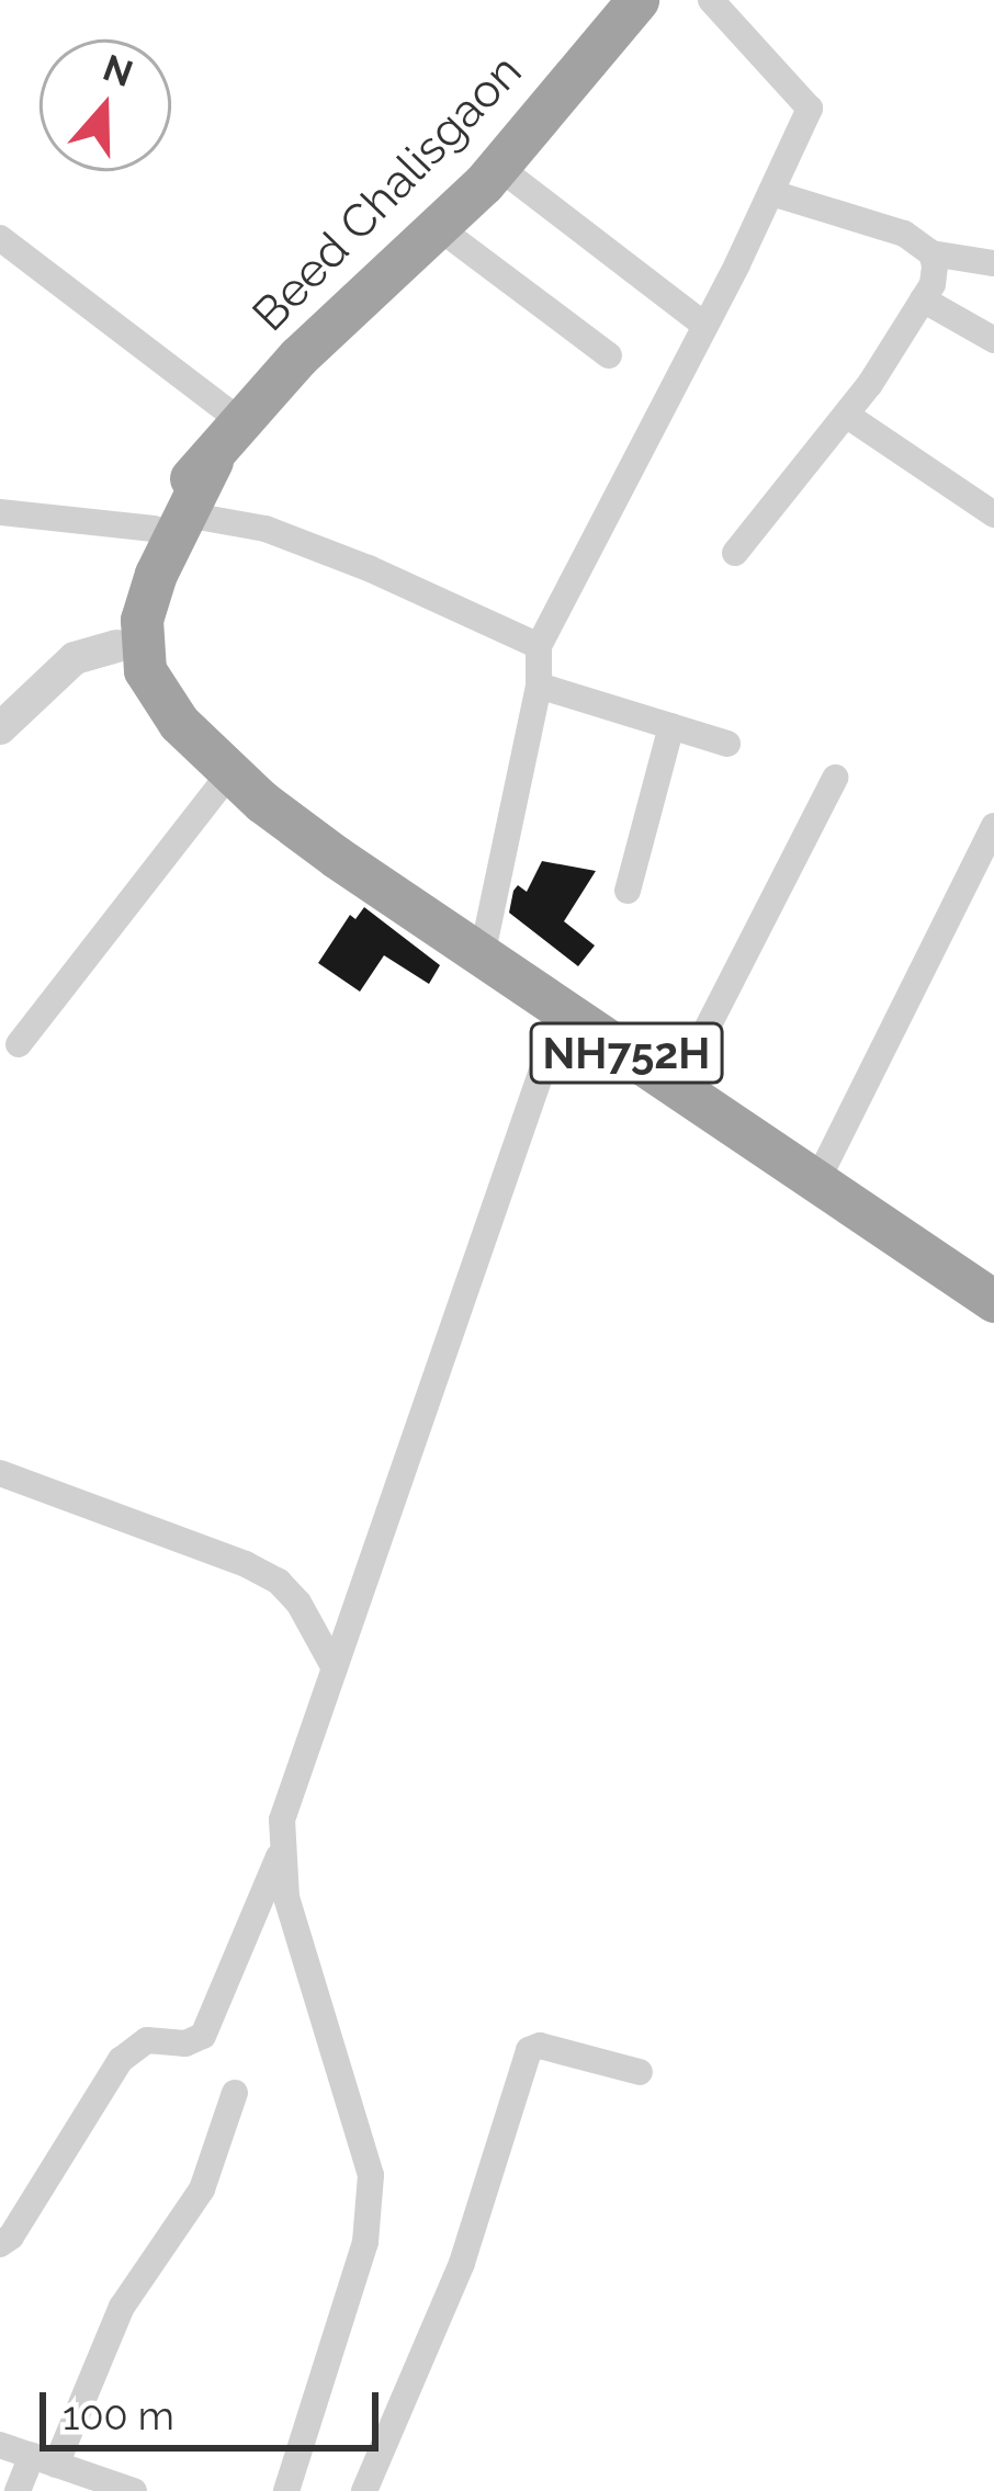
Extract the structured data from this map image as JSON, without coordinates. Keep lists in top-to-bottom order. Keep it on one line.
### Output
{"streets":{"highway":["Beed Chalisgaon","NH752H"]},"scale_bar":"100 m","north":"top"}
